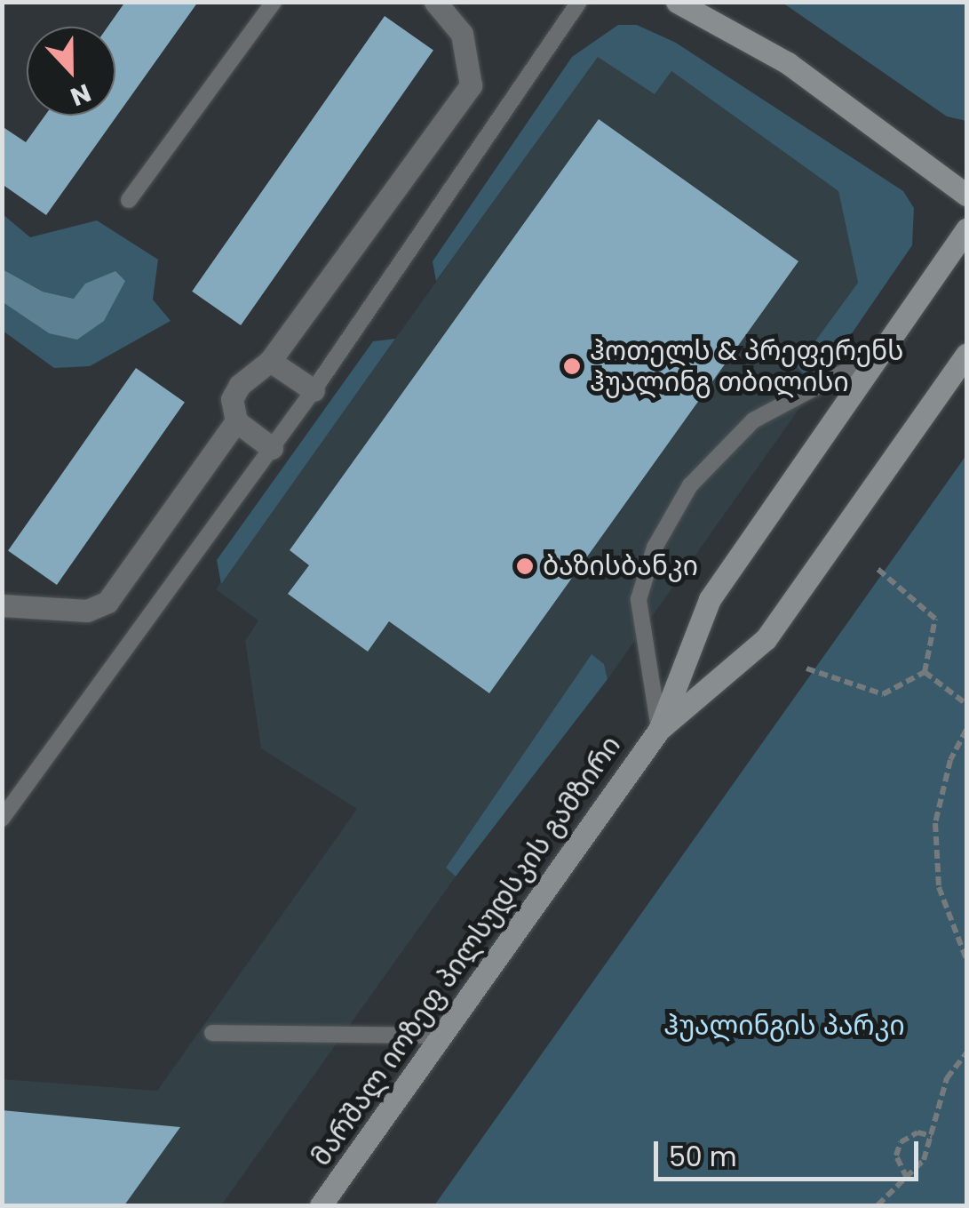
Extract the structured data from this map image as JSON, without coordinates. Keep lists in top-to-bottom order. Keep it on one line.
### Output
{"streets":{"main road":["მარშალ იოზეფ პილსუდსკის გამზირი"]},"parks":["ჰუალინგის პარკი"],"places":["ჰოთელს & პრეფერენს ჰუალინგ თბილისი","ბაზისბანკი"],"scale_bar":"50 m","north":"bottom"}
